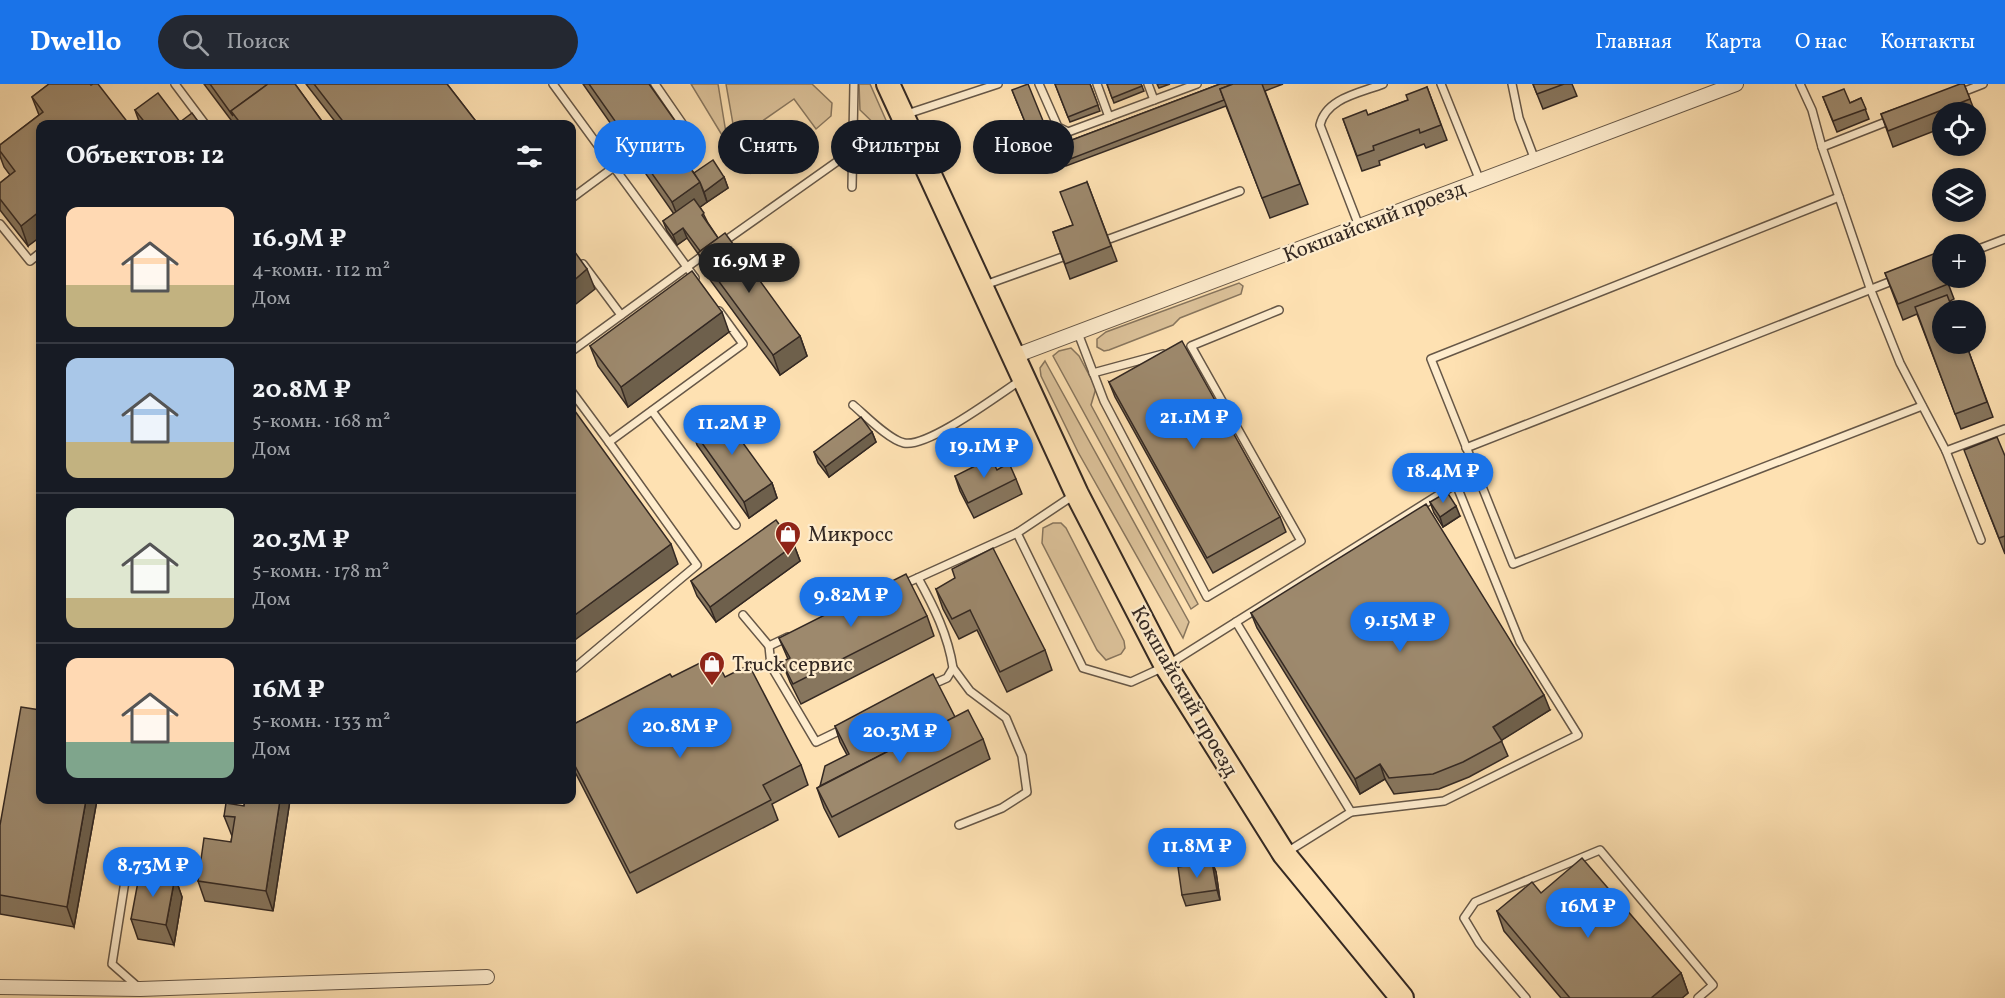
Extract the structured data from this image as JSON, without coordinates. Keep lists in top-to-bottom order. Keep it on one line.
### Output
{"streets":{"main road":["Кокшайский проезд"]},"places":{"shop":["Микросс","Truck сервис"]},"page":{"header":"Dwello","search":"Поиск","nav":["Главная","Карта","О нас","Контакты"],"map_buttons":["+","−"],"chip":["Купить","Снять","Фильтры","Новое"],"heading":"Объектов: 12","list":[{"name":"16.9M ₽","note":"4-комн. · 112 m² · Дом"},{"name":"20.8M ₽","note":"5-комн. · 168 m² · Дом"},{"name":"20.3M ₽","note":"5-комн. · 178 m² · Дом"},{"name":"16M ₽","note":"5-комн. · 133 m² · Дом"}],"price":["16.9M ₽","21.1M ₽","11.2M ₽","19.1M ₽","18.4M ₽","9.82M ₽","9.15M ₽","20.8M ₽","20.3M ₽","11.8M ₽","8.73M ₽","16M ₽"]}}
